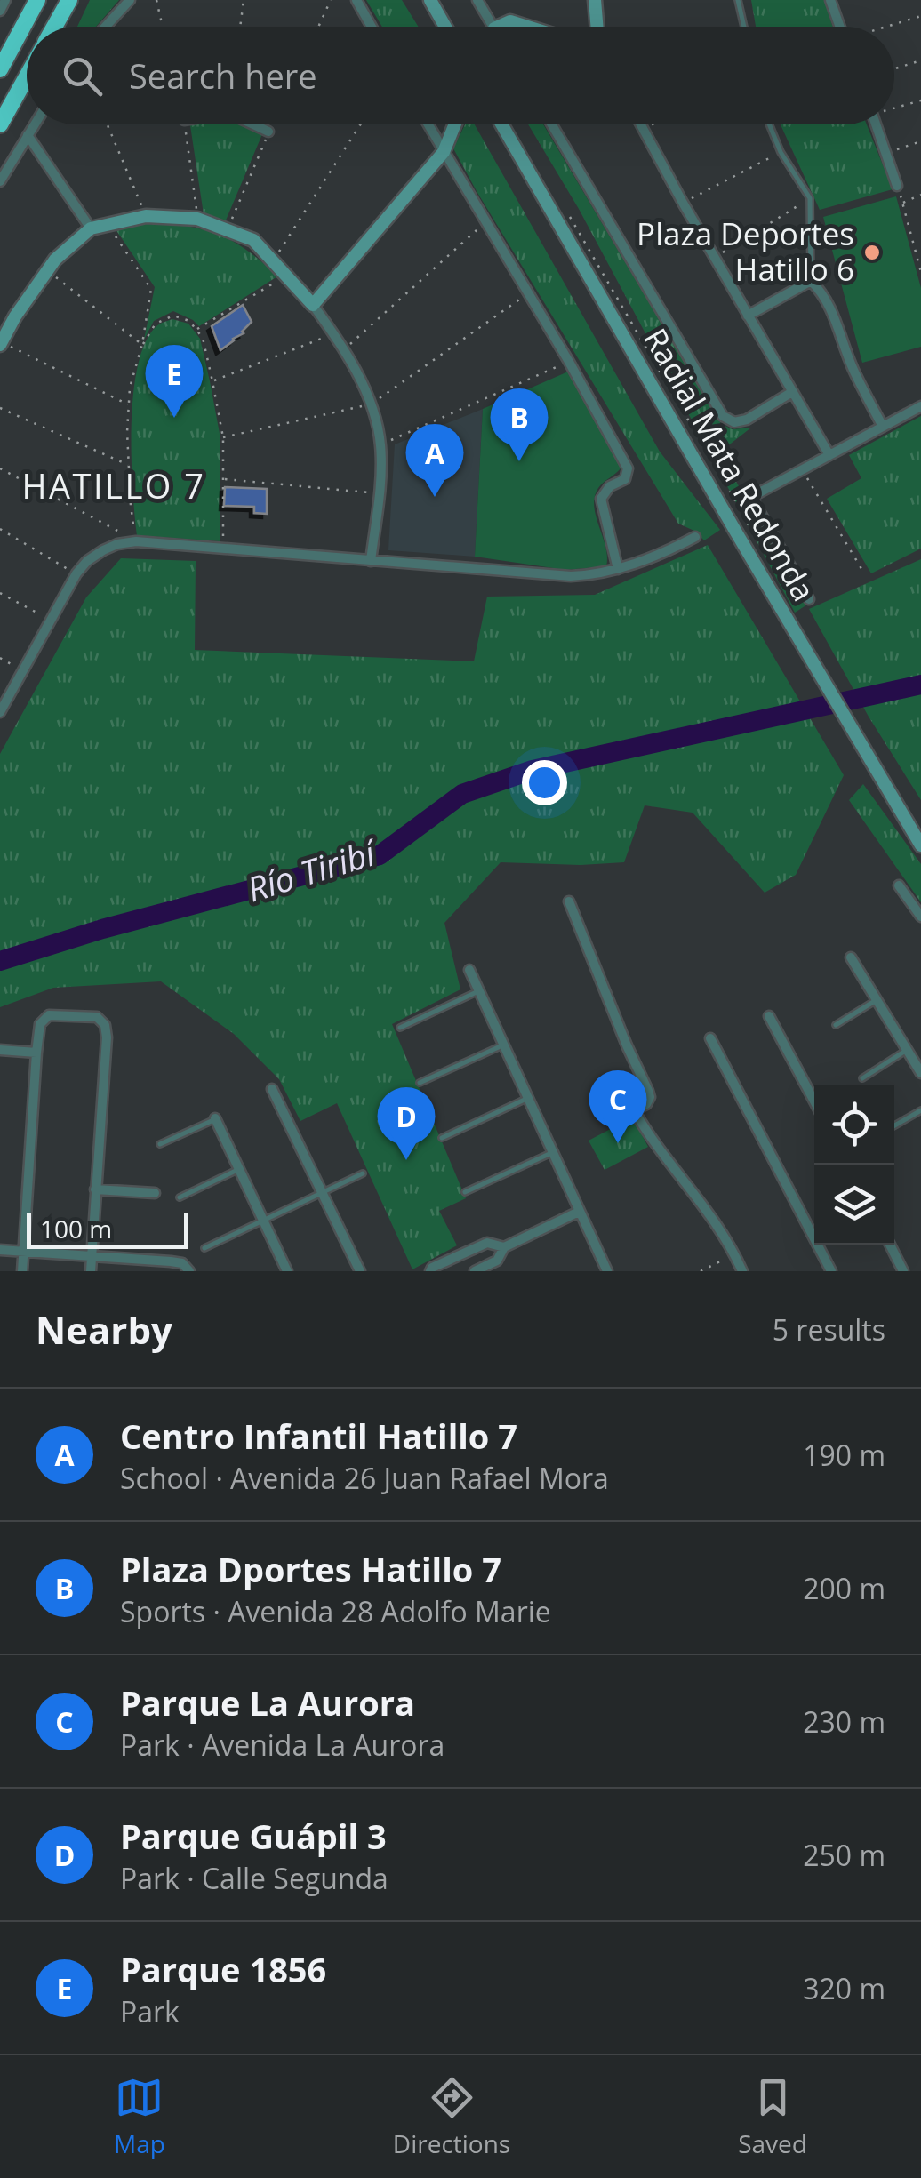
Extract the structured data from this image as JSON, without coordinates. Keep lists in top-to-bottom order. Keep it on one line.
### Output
{"streets":{"main road":["Radial Mata Redonda"]},"districts":["HATILLO 7"],"water":["Río Tiribí"],"places":["Plaza Deportes Hatillo 6"],"scale_bar":"100 m","page":{"search":"Search here","pins":["E","B","A","C","D"],"scale":"100 m","heading":["Nearby","5 results"],"list":[{"mark":"A","name":"Centro Infantil Hatillo 7","note":"School · Avenida 26 Juan Rafael Mora","value":"190 m"},{"mark":"B","name":"Plaza Dportes Hatillo 7","note":"Sports · Avenida 28 Adolfo Marie","value":"200 m"},{"mark":"C","name":"Parque La Aurora","note":"Park · Avenida La Aurora","value":"230 m"},{"mark":"D","name":"Parque Guápil 3","note":"Park · Calle Segunda","value":"250 m"},{"mark":"E","name":"Parque 1856","note":"Park","value":"320 m"}],"nav":["Map","Directions","Saved"]}}
